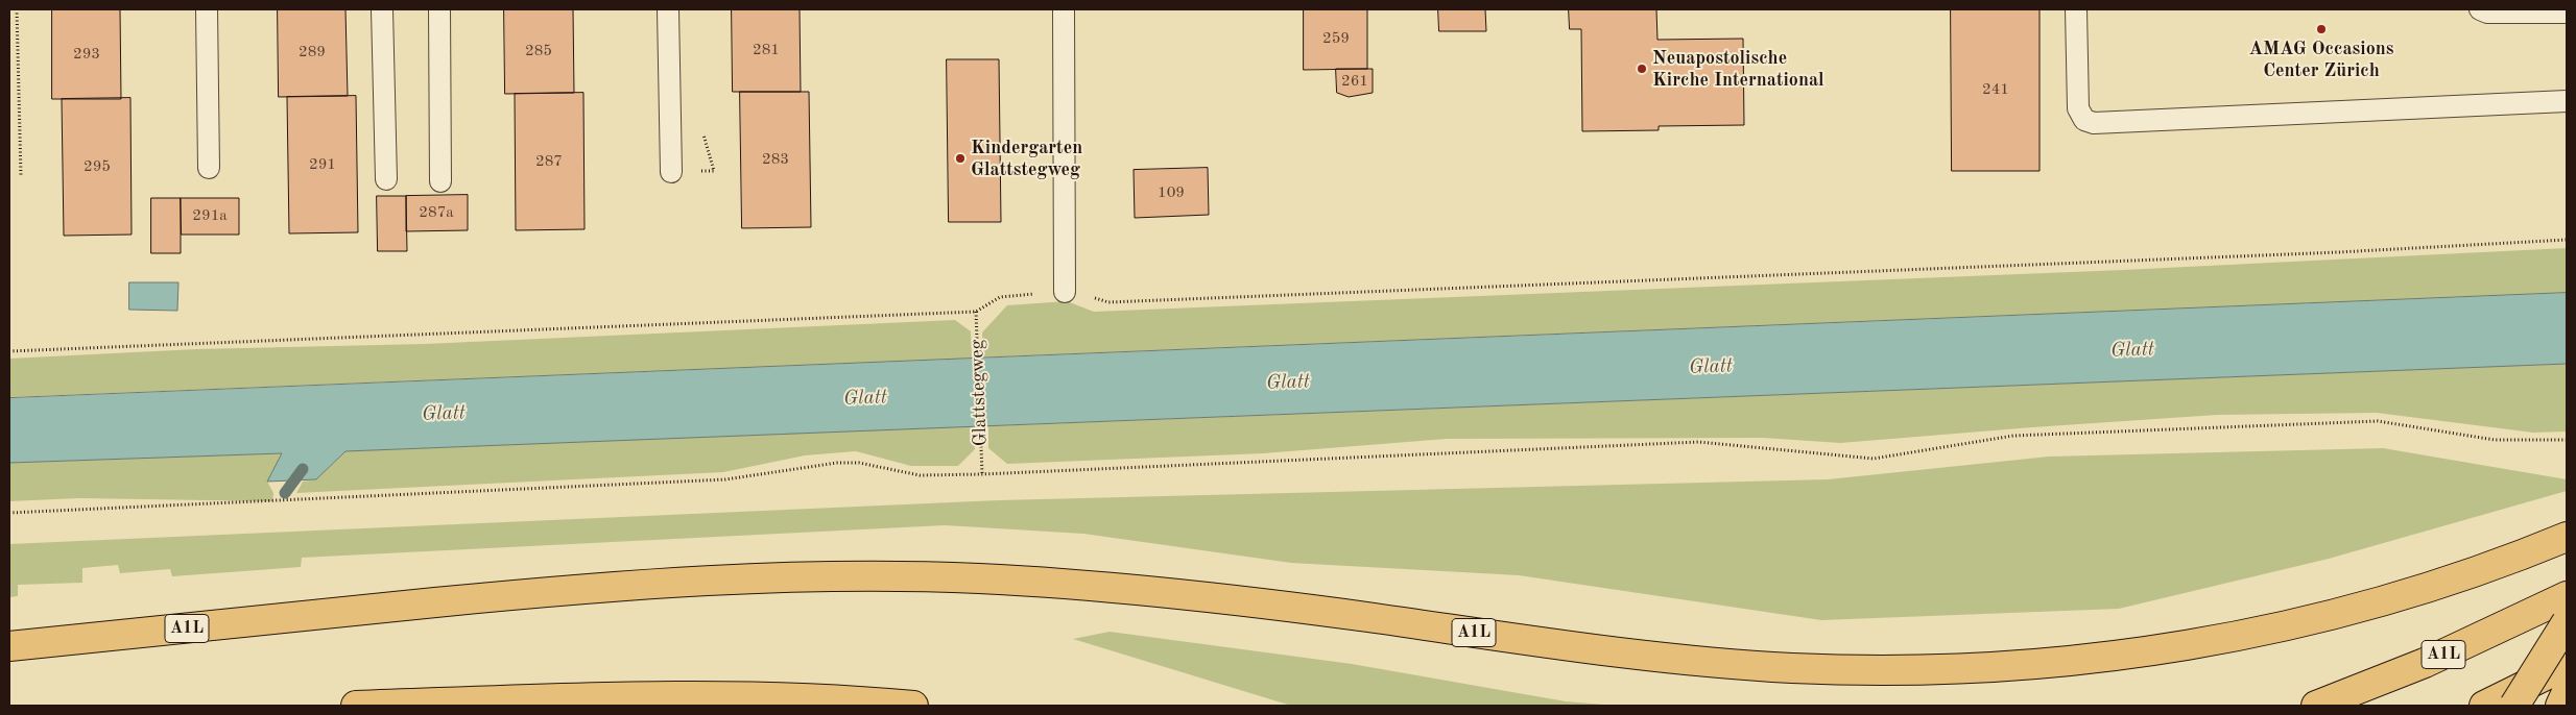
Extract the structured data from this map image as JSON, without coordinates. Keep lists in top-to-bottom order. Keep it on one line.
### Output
{"streets":{"highway":["A1L"],"path":["Glattstegweg"]},"water":["Glatt"],"places":["AMAG Occasions Center Zürich","Neuapostolische Kirche International","Kindergarten Glattstegweg"],"house_numbers":["259","281","285","289","293","261","241","283","287","291","295","109","287a","291a"]}
